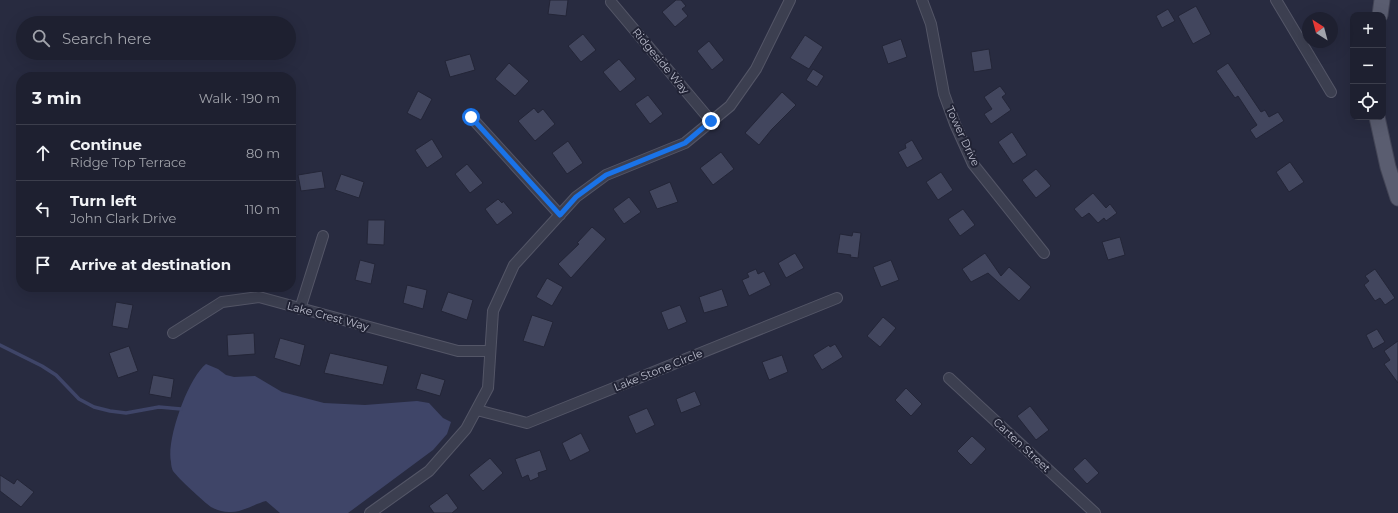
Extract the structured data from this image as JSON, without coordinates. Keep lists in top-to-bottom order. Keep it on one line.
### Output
{"streets":{"street":["Ridgeside Way","Tower Drive","Lake Crest Way","Lake Stone Circle","Carten Street"]},"north":"top left","page":{"map_buttons":["+","−"],"search":"Search here","heading":["3 min","Walk · 190 m"],"list":[["Continue","Ridge Top Terrace","80 m"],["Turn left","John Clark Drive","110 m"],"Arrive at destination"]}}
